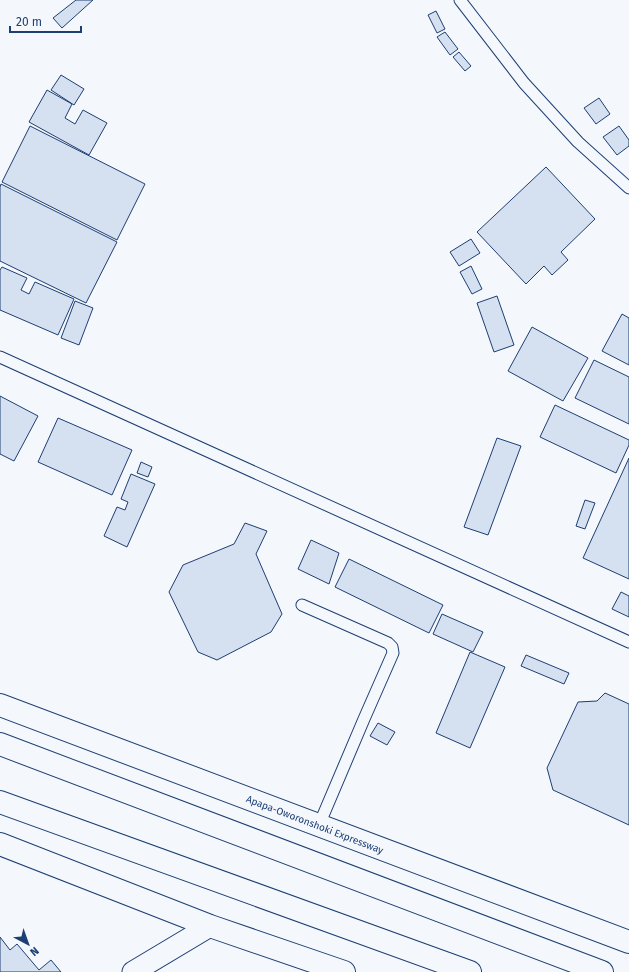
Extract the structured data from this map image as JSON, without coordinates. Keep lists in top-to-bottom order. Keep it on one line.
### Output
{"streets":{"main road":["Apapa-Oworonshoki Expressway"]},"scale_bar":"20 m","north":"bottom right"}
